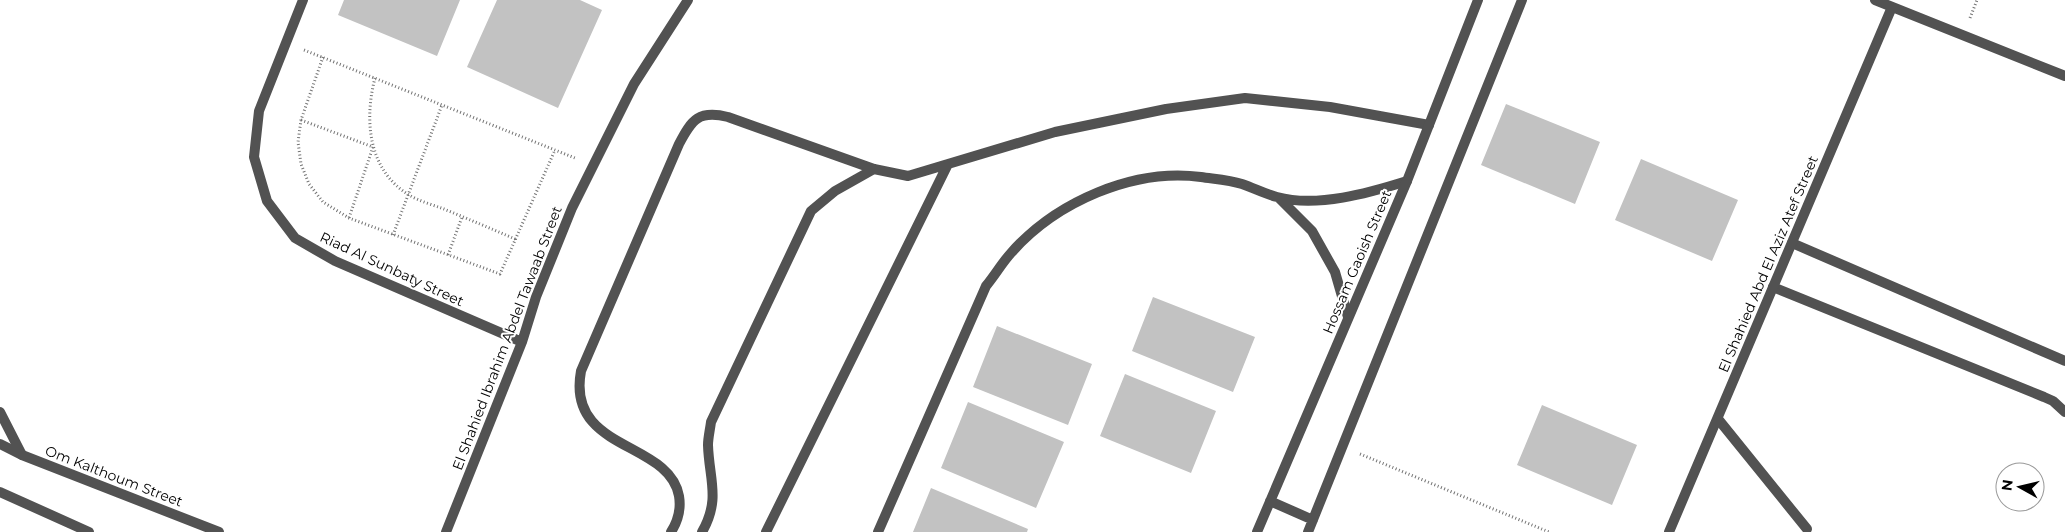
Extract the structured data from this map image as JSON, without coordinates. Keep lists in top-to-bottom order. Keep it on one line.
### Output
{"streets":{"street":["Hossam Gaoish Street","El Shahied Abd El Aziz Atef Street","Riad Al Sunbaty Street","El Shahied Ibrahim Abdel Tawaab Street","Om Kalthoum Street"]},"crossings":[["Riad Al Sunbaty Street","El Shahied Ibrahim Abdel Tawaab Street"]],"north":"left"}
